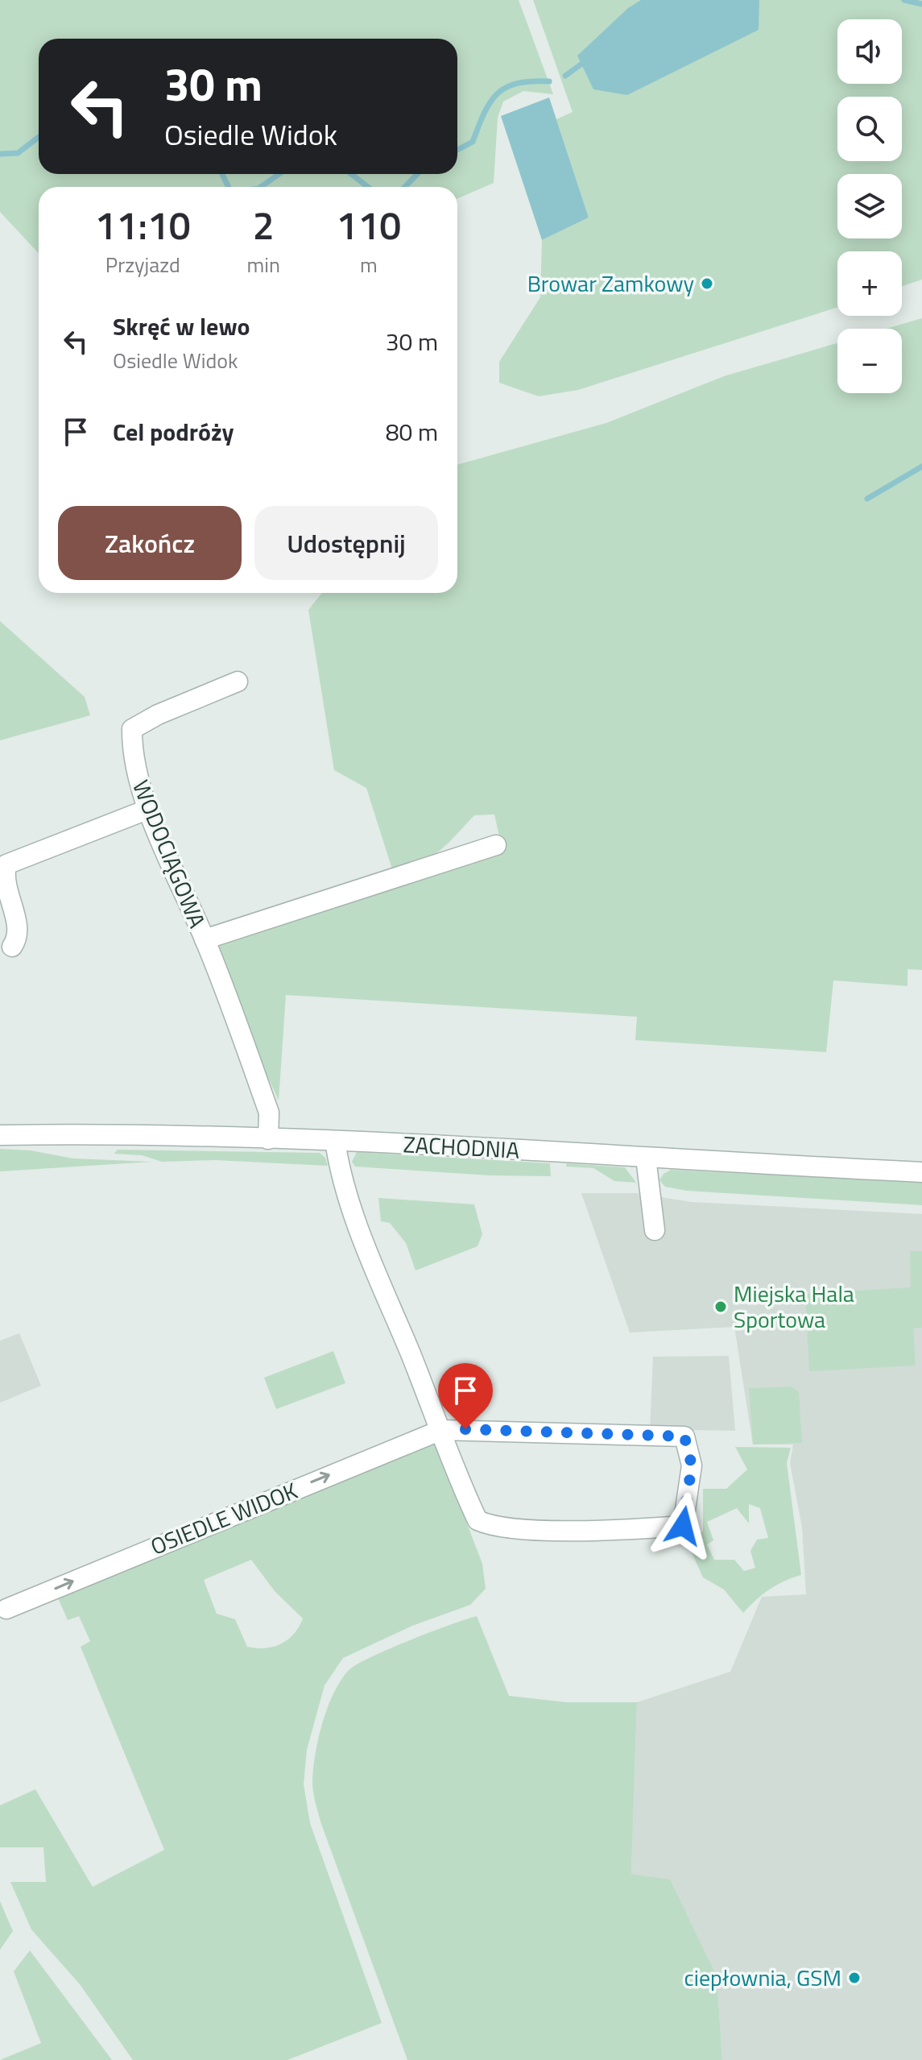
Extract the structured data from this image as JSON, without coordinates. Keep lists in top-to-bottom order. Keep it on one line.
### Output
{"streets":{"street":["WODOCIĄGOWA","ZACHODNIA","OSIEDLE WIDOK"]},"crossings":[["WODOCIĄGOWA","ZACHODNIA"],["ZACHODNIA","OSIEDLE WIDOK"]],"places":["Browar Zamkowy","Miejska Hala Sportowa","ciepłownia, GSM"],"page":{"map_buttons":["+","−"],"turn":["30 m","Osiedle Widok"],"eta":["11:10","Przyjazd","2","min","110","m"],"list":[{"name":"Skręć w lewo","note":"Osiedle Widok","value":"30 m"},{"name":"Cel podróży","value":"80 m"}],"buttons":["Zakończ","Udostępnij"]}}
